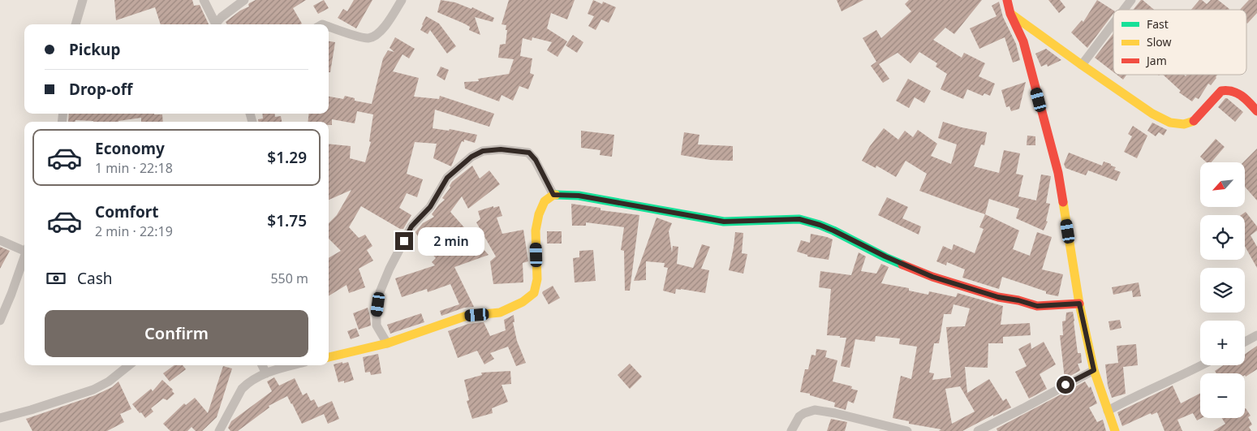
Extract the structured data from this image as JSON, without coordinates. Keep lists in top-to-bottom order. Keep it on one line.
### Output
{"legend":["Fast","Slow","Jam"],"north":"bottom left","page":{"banner":["Pickup","Drop-off"],"list":[{"name":"Economy","note":"1 min · 22:18","value":"$1.29"},{"name":"Comfort","note":"2 min · 22:19","value":"$1.75"}],"map_buttons":["+","−"],"bubble":"2 min","pay":["Cash","550 m"],"buttons":"Confirm"}}
